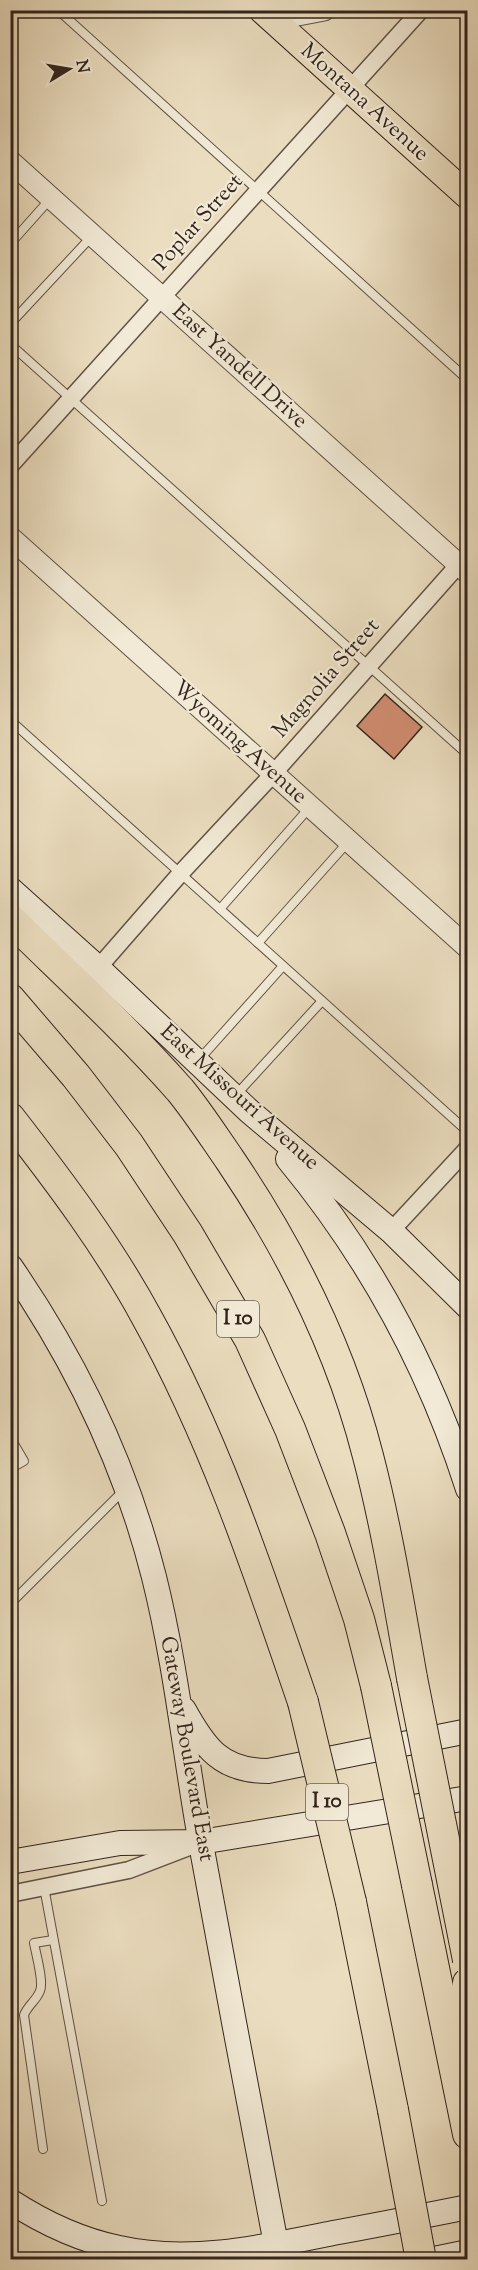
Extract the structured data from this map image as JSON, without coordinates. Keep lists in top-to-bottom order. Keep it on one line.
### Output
{"streets":{"highway":["I 10"],"main road":["Montana Avenue","East Missouri Avenue","Gateway Boulevard East"],"street":["Poplar Street","East Yandell Drive","Magnolia Street","Wyoming Avenue"]},"crossings":[["Montana Avenue","Poplar Street"],["Poplar Street","East Yandell Drive"],["East Yandell Drive","Magnolia Street"],["Magnolia Street","Wyoming Avenue"],["Magnolia Street","East Missouri Avenue"]],"north":"right"}
